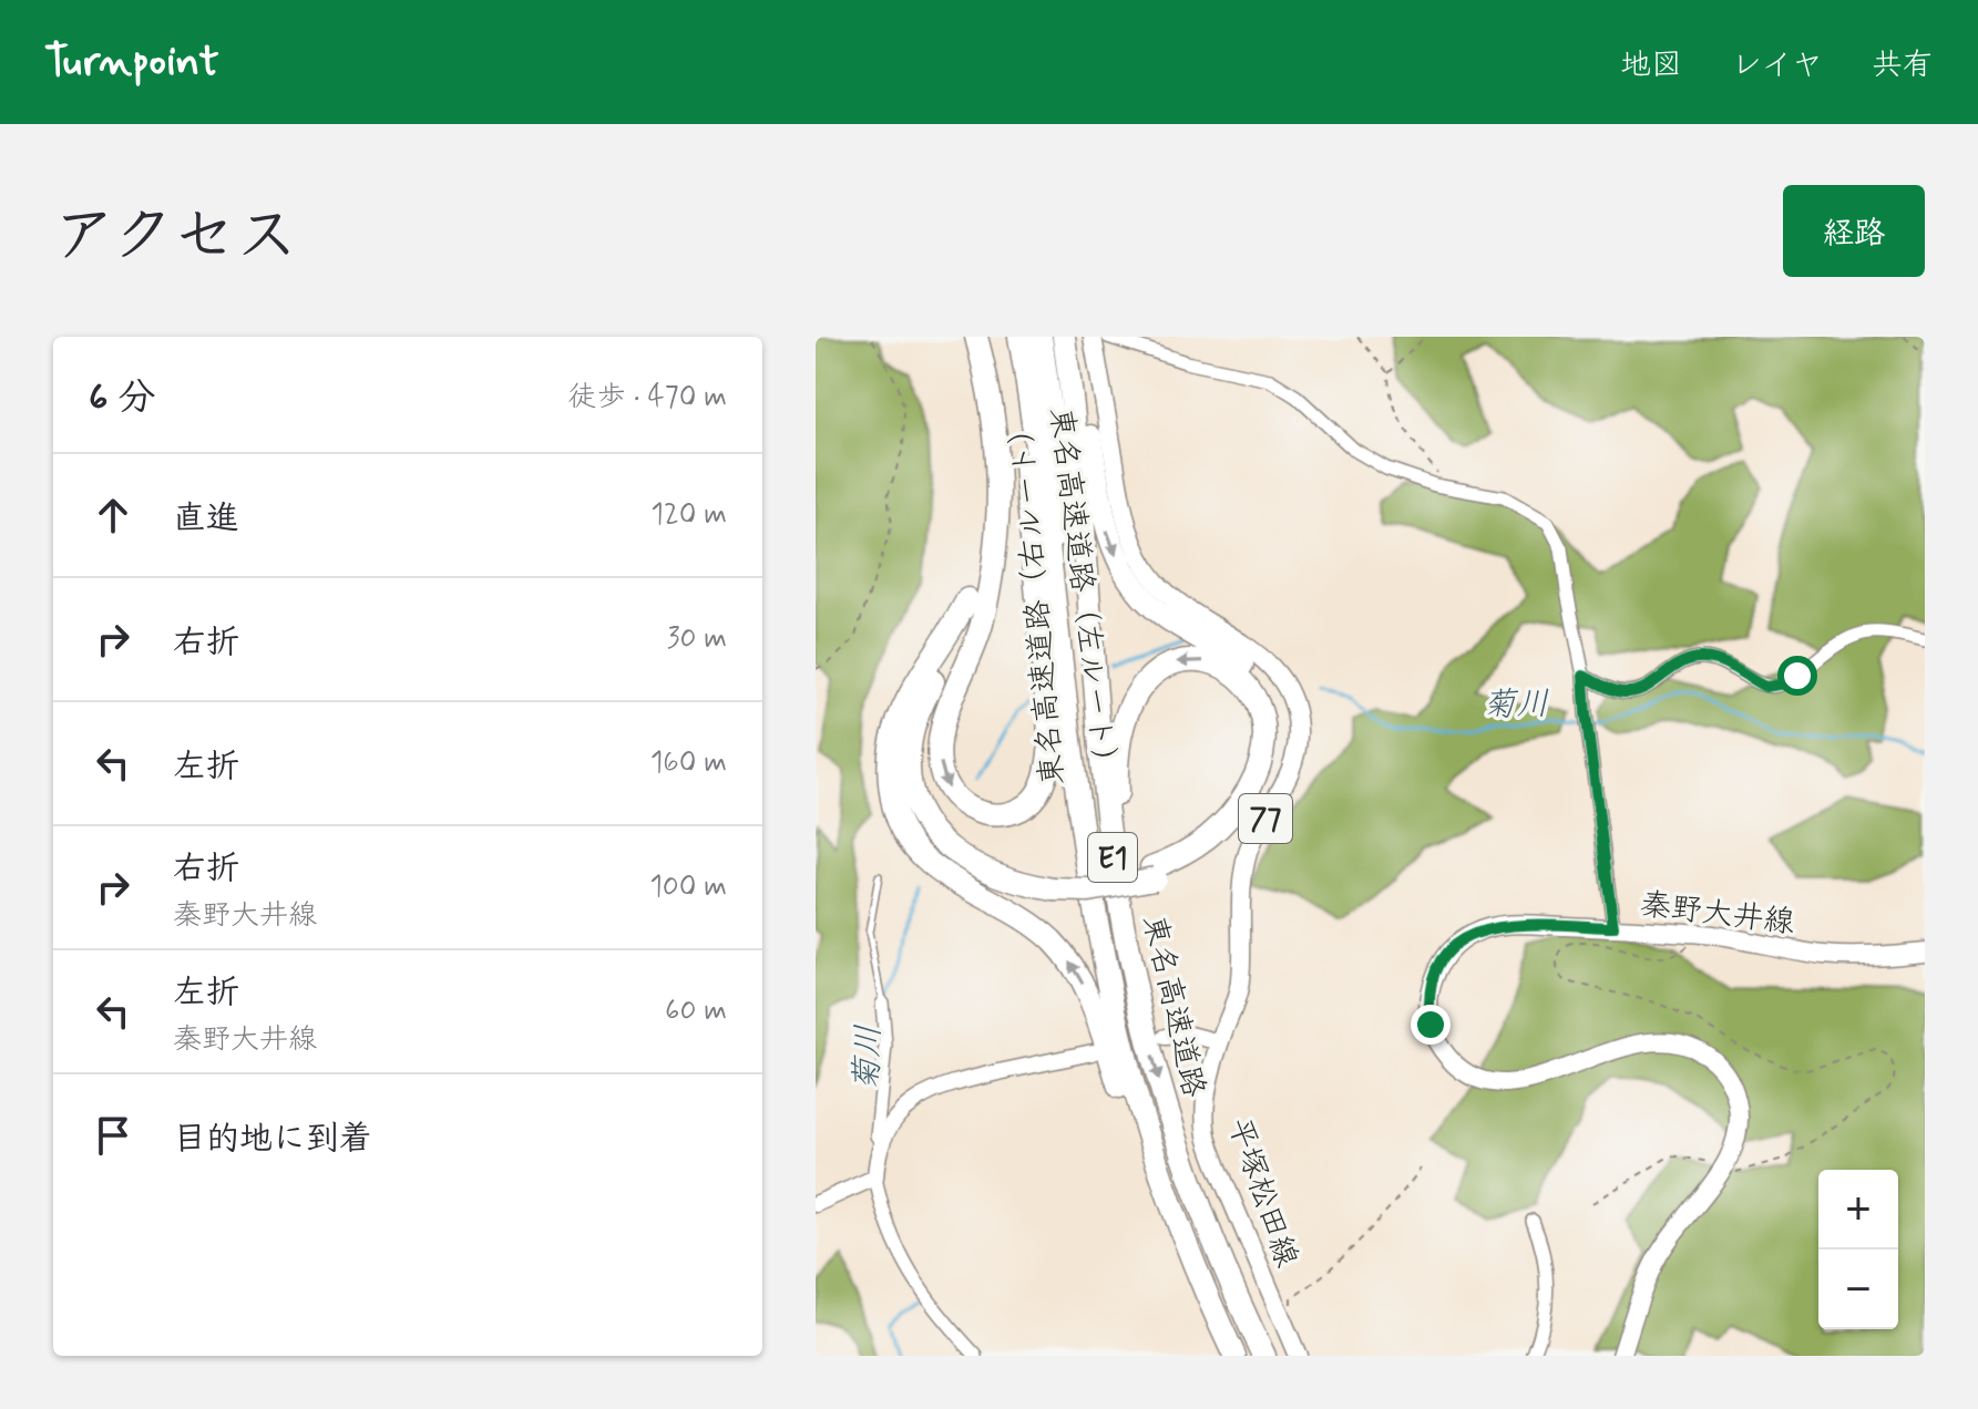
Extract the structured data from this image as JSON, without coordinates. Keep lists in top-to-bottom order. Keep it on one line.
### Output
{"streets":{"highway":["東名高速道路（左ルート）","東名高速道路（右ルート）","E1","東名高速道路"],"main road":["77","秦野大井線","平塚松田線"]},"crossings":[["東名高速道路（左ルート）","東名高速道路（右ルート）"],["東名高速道路（左ルート）","東名高速道路"],["東名高速道路（右ルート）","東名高速道路"]],"water":["菊川"],"page":{"header":"Turnpoint","nav":["地図","レイヤ","共有"],"title":"アクセス","buttons":"経路","heading":["6 分","徒歩 · 470 m"],"list":[["直進","120 m"],["右折","30 m"],["左折","160 m"],["右折","秦野大井線","100 m"],["左折","秦野大井線","60 m"],"目的地に到着"],"map_buttons":["+","−"]}}
